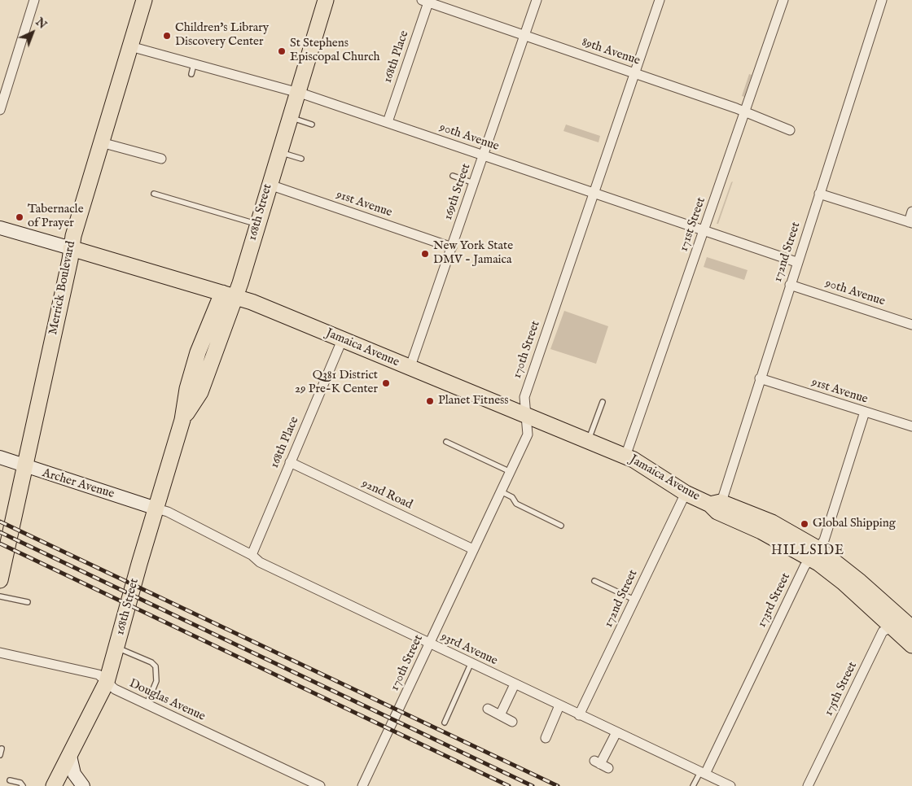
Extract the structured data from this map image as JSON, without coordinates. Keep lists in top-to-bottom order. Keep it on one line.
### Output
{"streets":{"main road":["168th Street","Merrick Boulevard","Jamaica Avenue"],"street":["89th Avenue","168th Place","90th Avenue","169th Street","91st Avenue","171st Street","172nd Street","170th Street","Archer Avenue","92nd Road","173rd Street","93rd Avenue","175th Street","Douglas Avenue"]},"crossings":[["89th Avenue","168th Place"],["89th Avenue","169th Street"],["89th Avenue","171st Street"],["89th Avenue","170th Street"],["168th Place","90th Avenue"],["168th Place","Jamaica Avenue"],["168th Place","92nd Road"],["168th Place","93rd Avenue"],["90th Avenue","169th Street"],["90th Avenue","168th Street"],["90th Avenue","171st Street"],["90th Avenue","172nd Street"],["90th Avenue","Merrick Boulevard"],["90th Avenue","170th Street"],["169th Street","91st Avenue"],["169th Street","Jamaica Avenue"],["91st Avenue","168th Street"],["91st Avenue","172nd Street"],["91st Avenue","173rd Street"],["168th Street","Jamaica Avenue"],["168th Street","Archer Avenue"],["168th Street","93rd Avenue"],["168th Street","Douglas Avenue"],["171st Street","Jamaica Avenue"],["172nd Street","Jamaica Avenue"],["172nd Street","93rd Avenue"],["Merrick Boulevard","Jamaica Avenue"],["Merrick Boulevard","Archer Avenue"],["Jamaica Avenue","170th Street"],["Jamaica Avenue","173rd Street"],["Jamaica Avenue","175th Street"],["170th Street","92nd Road"],["170th Street","93rd Avenue"],["Archer Avenue","93rd Avenue"],["173rd Street","93rd Avenue"]],"districts":["HILLSIDE"],"places":["Children's Library Discovery Center","St Stephens Episcopal Church","Tabernacle of Prayer","New York State DMV - Jamaica","Q381 District 29 Pre-K Center","Planet Fitness","Global Shipping"],"north":"top right"}
